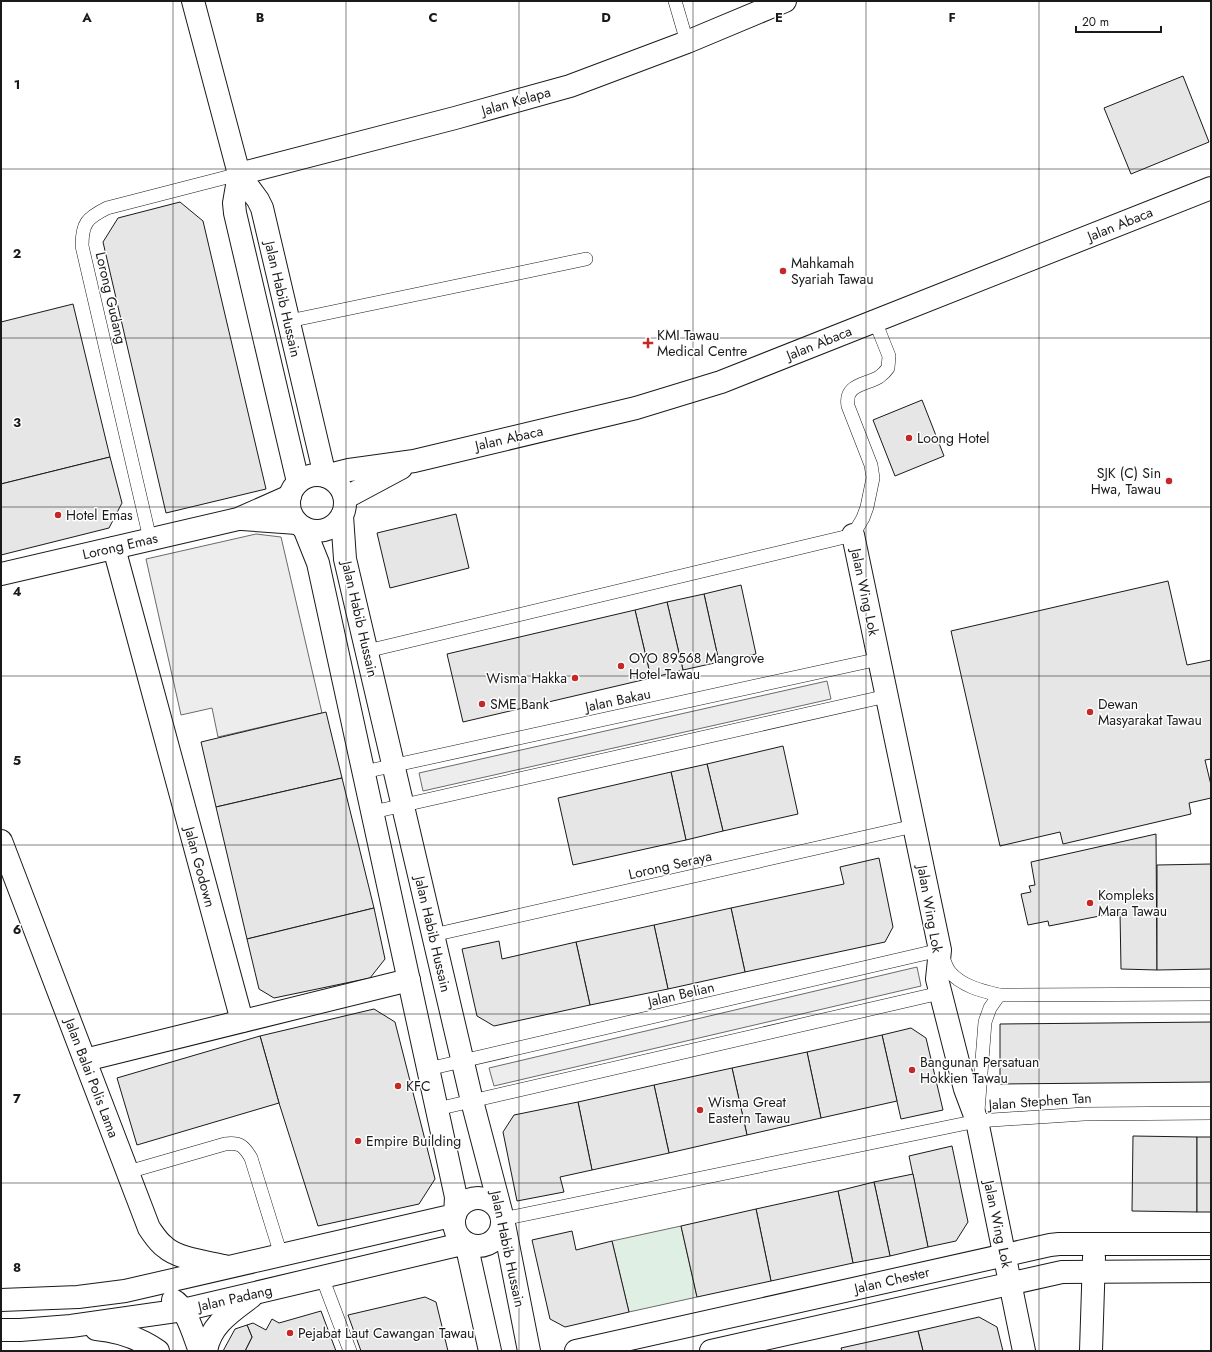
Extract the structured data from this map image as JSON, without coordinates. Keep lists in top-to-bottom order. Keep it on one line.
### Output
{"streets":{"street":["Jalan Kelapa","Jalan Abaca","Jalan Habib Hussain","Lorong Emas","Jalan Wing Lok","Jalan Godown","Jalan Balai Polis Lama","Jalan Chester","Jalan Padang"],"lane":["Lorong Gudang","Jalan Bakau","Lorong Seraya","Jalan Belian","Jalan Stephen Tan"]},"crossings":[["Jalan Kelapa","Lorong Gudang"],["Jalan Kelapa","Jalan Habib Hussain"],["Jalan Abaca","Jalan Habib Hussain"],["Jalan Abaca","Lorong Emas"],["Lorong Gudang","Jalan Habib Hussain"],["Lorong Gudang","Lorong Emas"],["Jalan Habib Hussain","Lorong Emas"],["Jalan Habib Hussain","Jalan Bakau"],["Jalan Habib Hussain","Lorong Seraya"],["Jalan Habib Hussain","Jalan Belian"],["Jalan Habib Hussain","Jalan Padang"],["Lorong Emas","Jalan Godown"],["Jalan Wing Lok","Jalan Bakau"],["Jalan Wing Lok","Lorong Seraya"],["Jalan Wing Lok","Jalan Belian"],["Jalan Wing Lok","Jalan Stephen Tan"],["Jalan Wing Lok","Jalan Chester"]],"places":{"other":["Mahkamah Syariah Tawau","Loong Hotel","SJK (C) Sin Hwa, Tawau","Hotel Emas","OYO 89568 Mangrove Hotel Tawau","Wisma Hakka","SME Bank","Dewan Masyarakat Tawau","Kompleks Mara Tawau","Bangunan Persatuan Hokkien Tawau","KFC","Wisma Great Eastern Tawau","Empire Building","Pejabat Laut Cawangan Tawau"],"health":["KMI Tawau Medical Centre"]},"scale_bar":"20 m","grid":{"columns":["A","B","C","D","E","F"],"rows":["1","2","3","4","5","6","7","8"]}}
